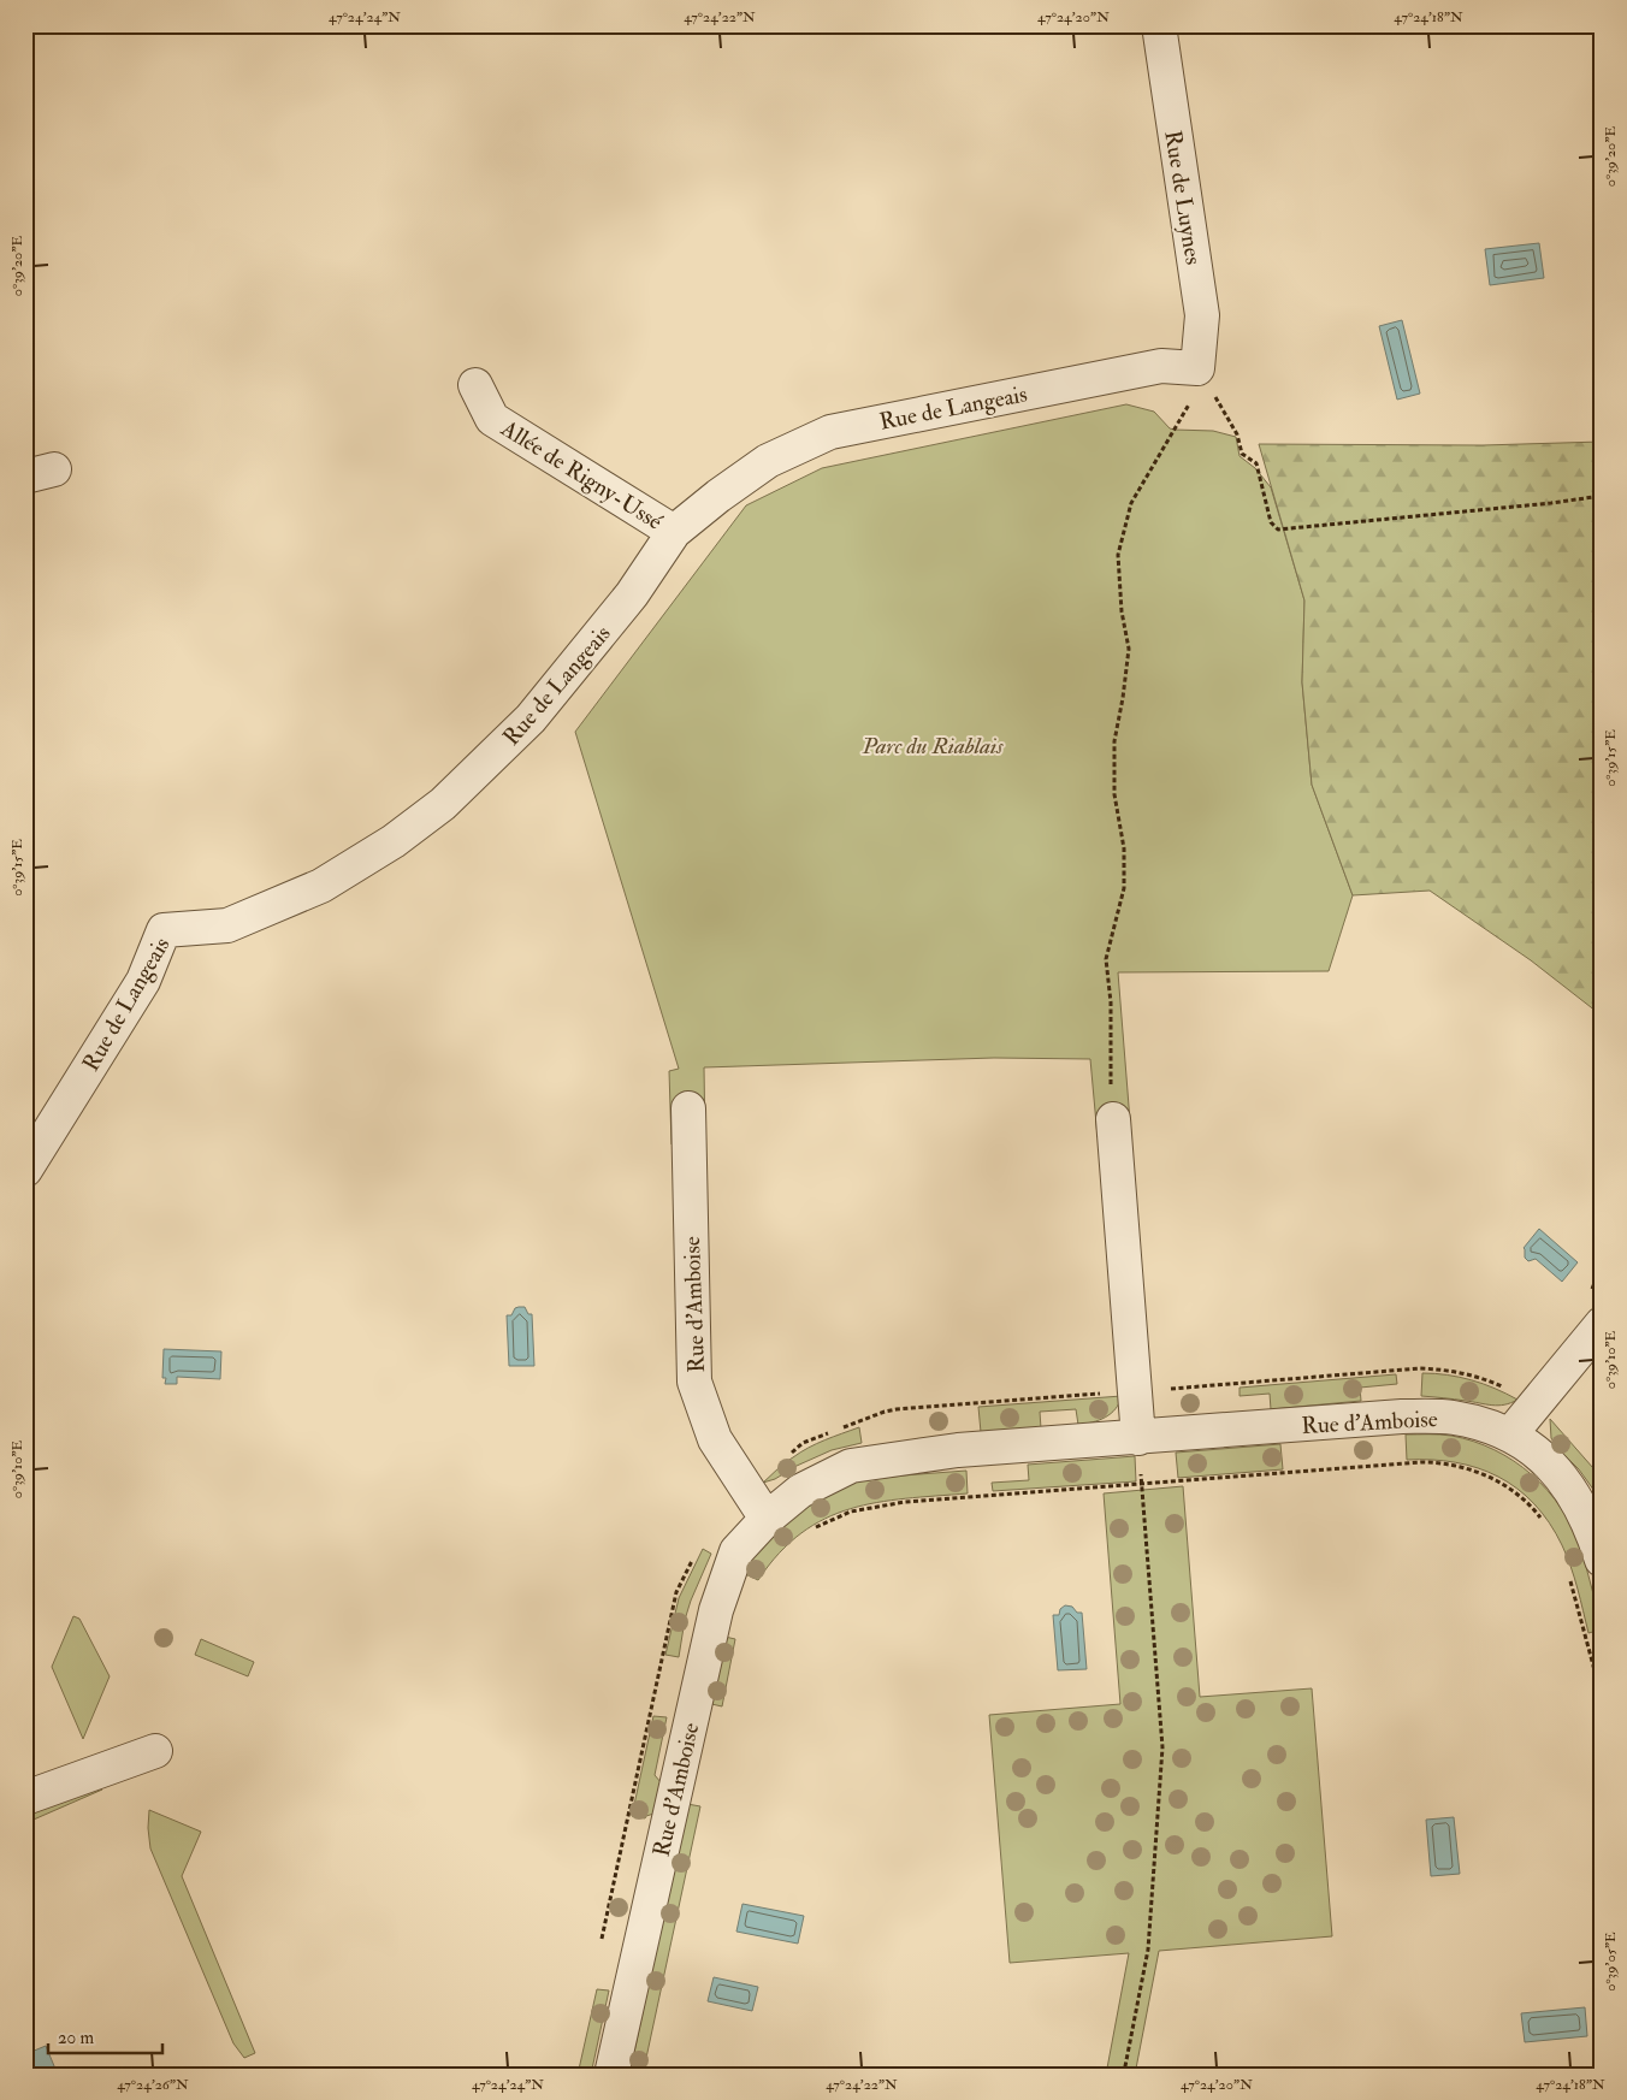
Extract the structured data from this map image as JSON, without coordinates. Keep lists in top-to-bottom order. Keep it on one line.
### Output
{"streets":{"street":["Rue de Luynes","Rue de Langeais","Allée de Rigny-Ussé","Rue d'Amboise"]},"crossings":[["Rue de Luynes","Rue de Langeais"],["Rue de Langeais","Allée de Rigny-Ussé"]],"parks":["Parc du Riablais"],"scale_bar":"20 m","coordinates":["47°24'24\"N","47°24'22\"N","47°24'20\"N","47°24'18\"N","0°39'20\"E","0°39'15\"E","0°39'10\"E","0°39'05\"E","47°24'26\"N"]}
